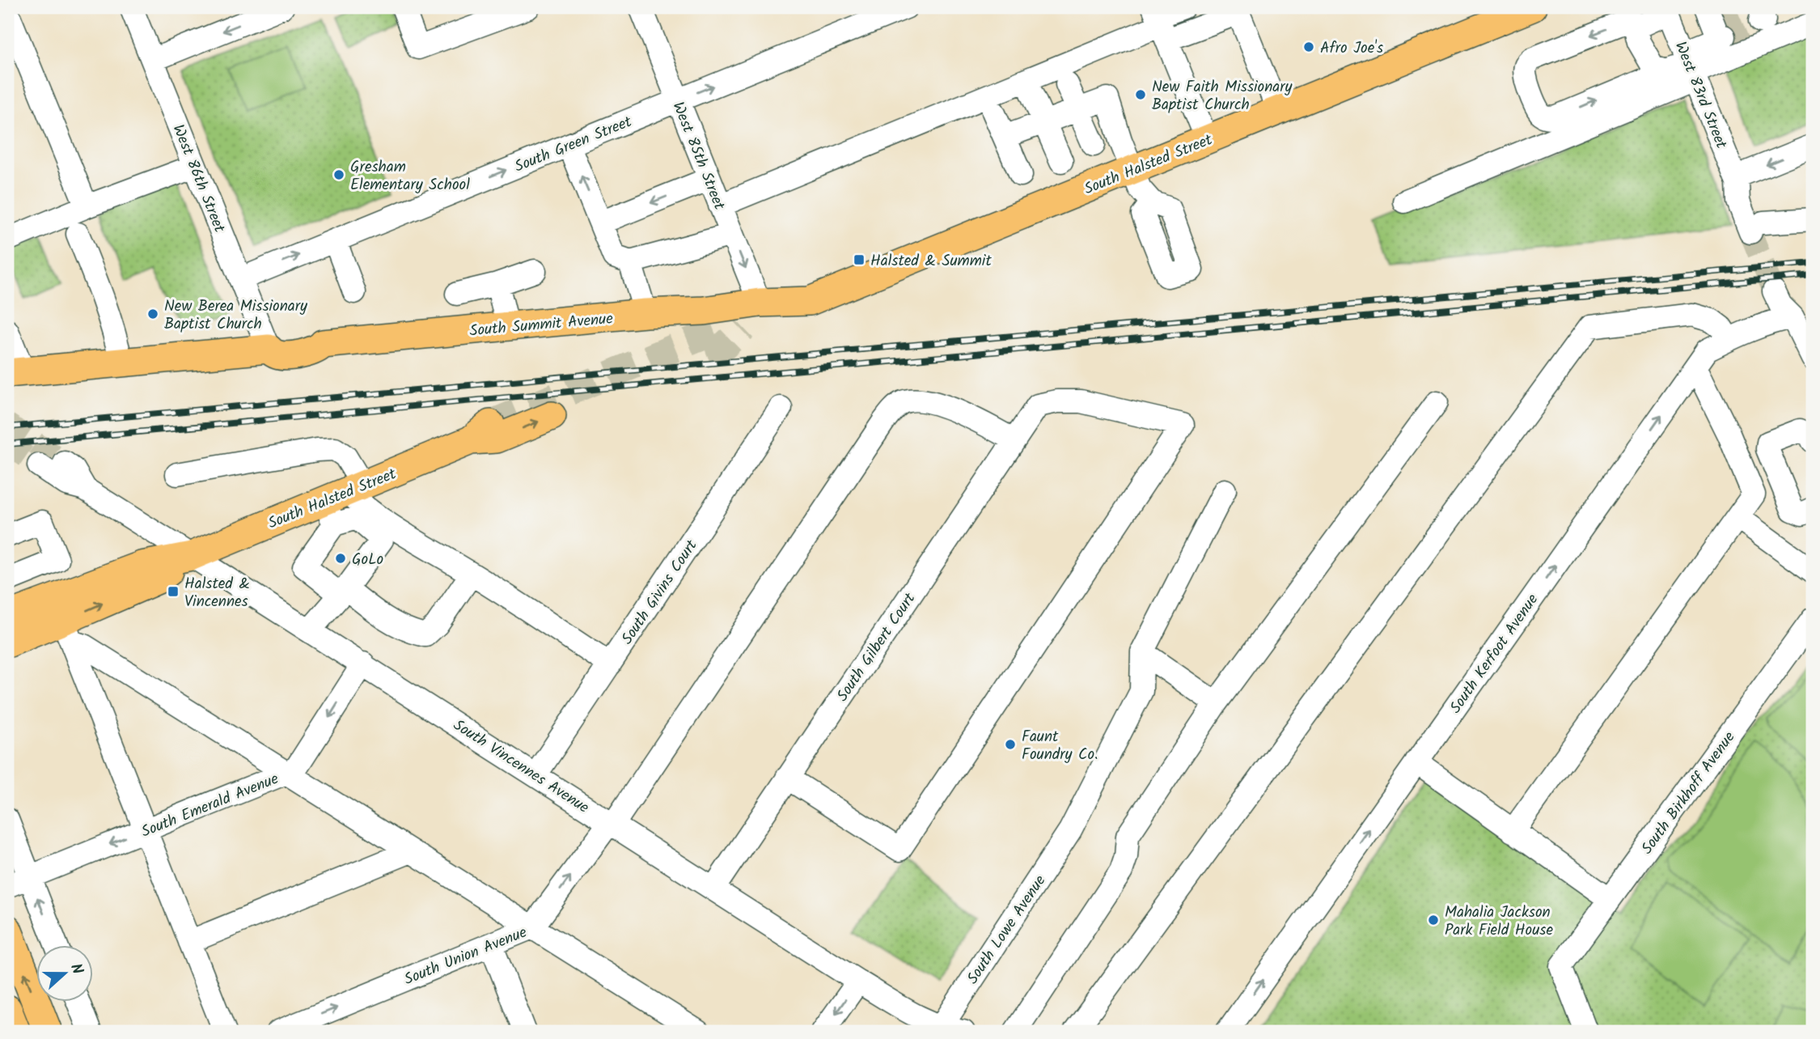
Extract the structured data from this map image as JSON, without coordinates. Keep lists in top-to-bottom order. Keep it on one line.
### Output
{"streets":{"main road":["South Halsted Street","South Summit Avenue"],"street":["West 83rd Street","South Green Street","West 85th Street","West 86th Street","South Givins Court","South Gilbert Court","South Kerfoot Avenue","South Vincennes Avenue","South Birkhoff Avenue","South Emerald Avenue","South Lowe Avenue","South Union Avenue"]},"crossings":[["South Green Street","West 85th Street"],["South Green Street","West 86th Street"],["West 85th Street","South Halsted Street"],["West 85th Street","South Summit Avenue"],["South Halsted Street","South Summit Avenue"],["South Halsted Street","South Vincennes Avenue"],["West 86th Street","South Summit Avenue"],["South Givins Court","South Vincennes Avenue"],["South Gilbert Court","South Vincennes Avenue"],["South Gilbert Court","South Union Avenue"],["South Vincennes Avenue","South Emerald Avenue"],["South Vincennes Avenue","South Lowe Avenue"],["South Vincennes Avenue","South Union Avenue"]],"one_way":["South Emerald Avenue"],"places":{"other":["Afro Joe's","New Faith Missionary Baptist Church","Gresham Elementary School","New Berea Missionary Baptist Church","GoLo","Faunt Foundry Co.","Mahalia Jackson Park Field House"],"transit":["Halsted & Summit","Halsted & Vincennes"]},"north":"right"}
